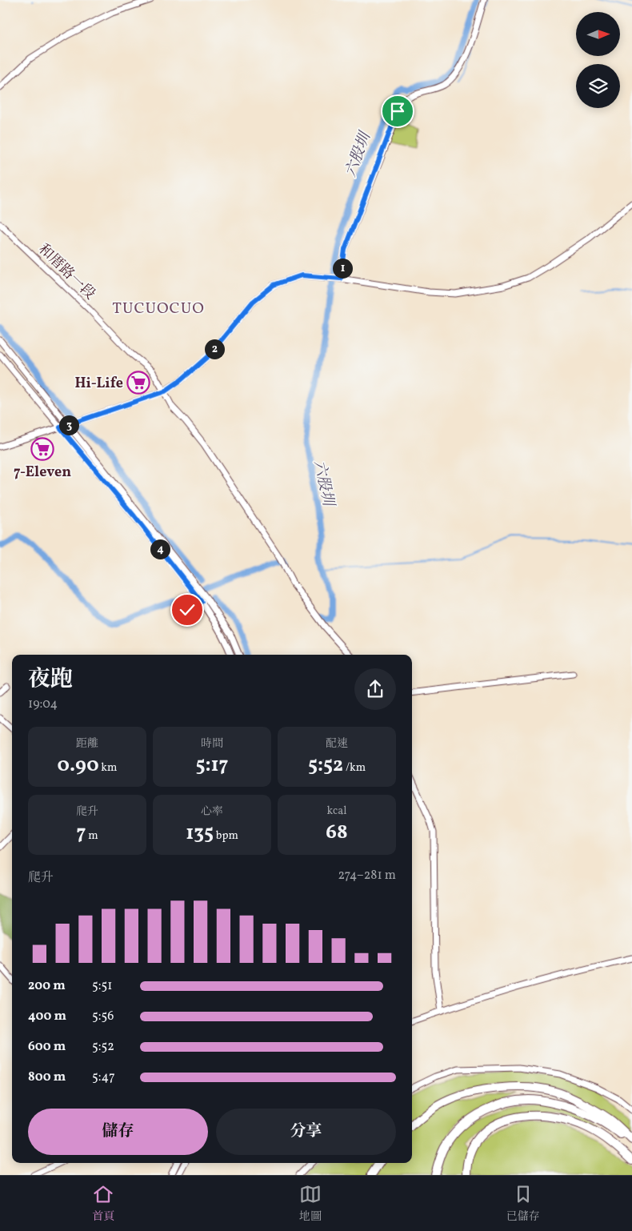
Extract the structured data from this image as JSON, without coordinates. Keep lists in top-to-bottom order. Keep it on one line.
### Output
{"streets":{"street":["和厝路一段"]},"districts":["TUCUOCUO"],"water":["六股圳"],"places":{"supermarket":["Hi-Life","7-Eleven"]},"north":"right","page":{"pins":["1","2","3","4"],"heading":["夜跑","19:04"],"stats":[["距離","0.90 km"],["時間","5:17"],["配速","5:52 /km"],["爬升","7 m"],["心率","135 bpm"],["kcal","68"]],"chart":["爬升","274–281 m"],"list":[{"name":"200 m","note":"5:51"},{"name":"400 m","note":"5:56"},{"name":"600 m","note":"5:52"},{"name":"800 m","note":"5:47"}],"buttons":["儲存","分享"],"tabs":["首頁","地圖","已儲存"]}}
